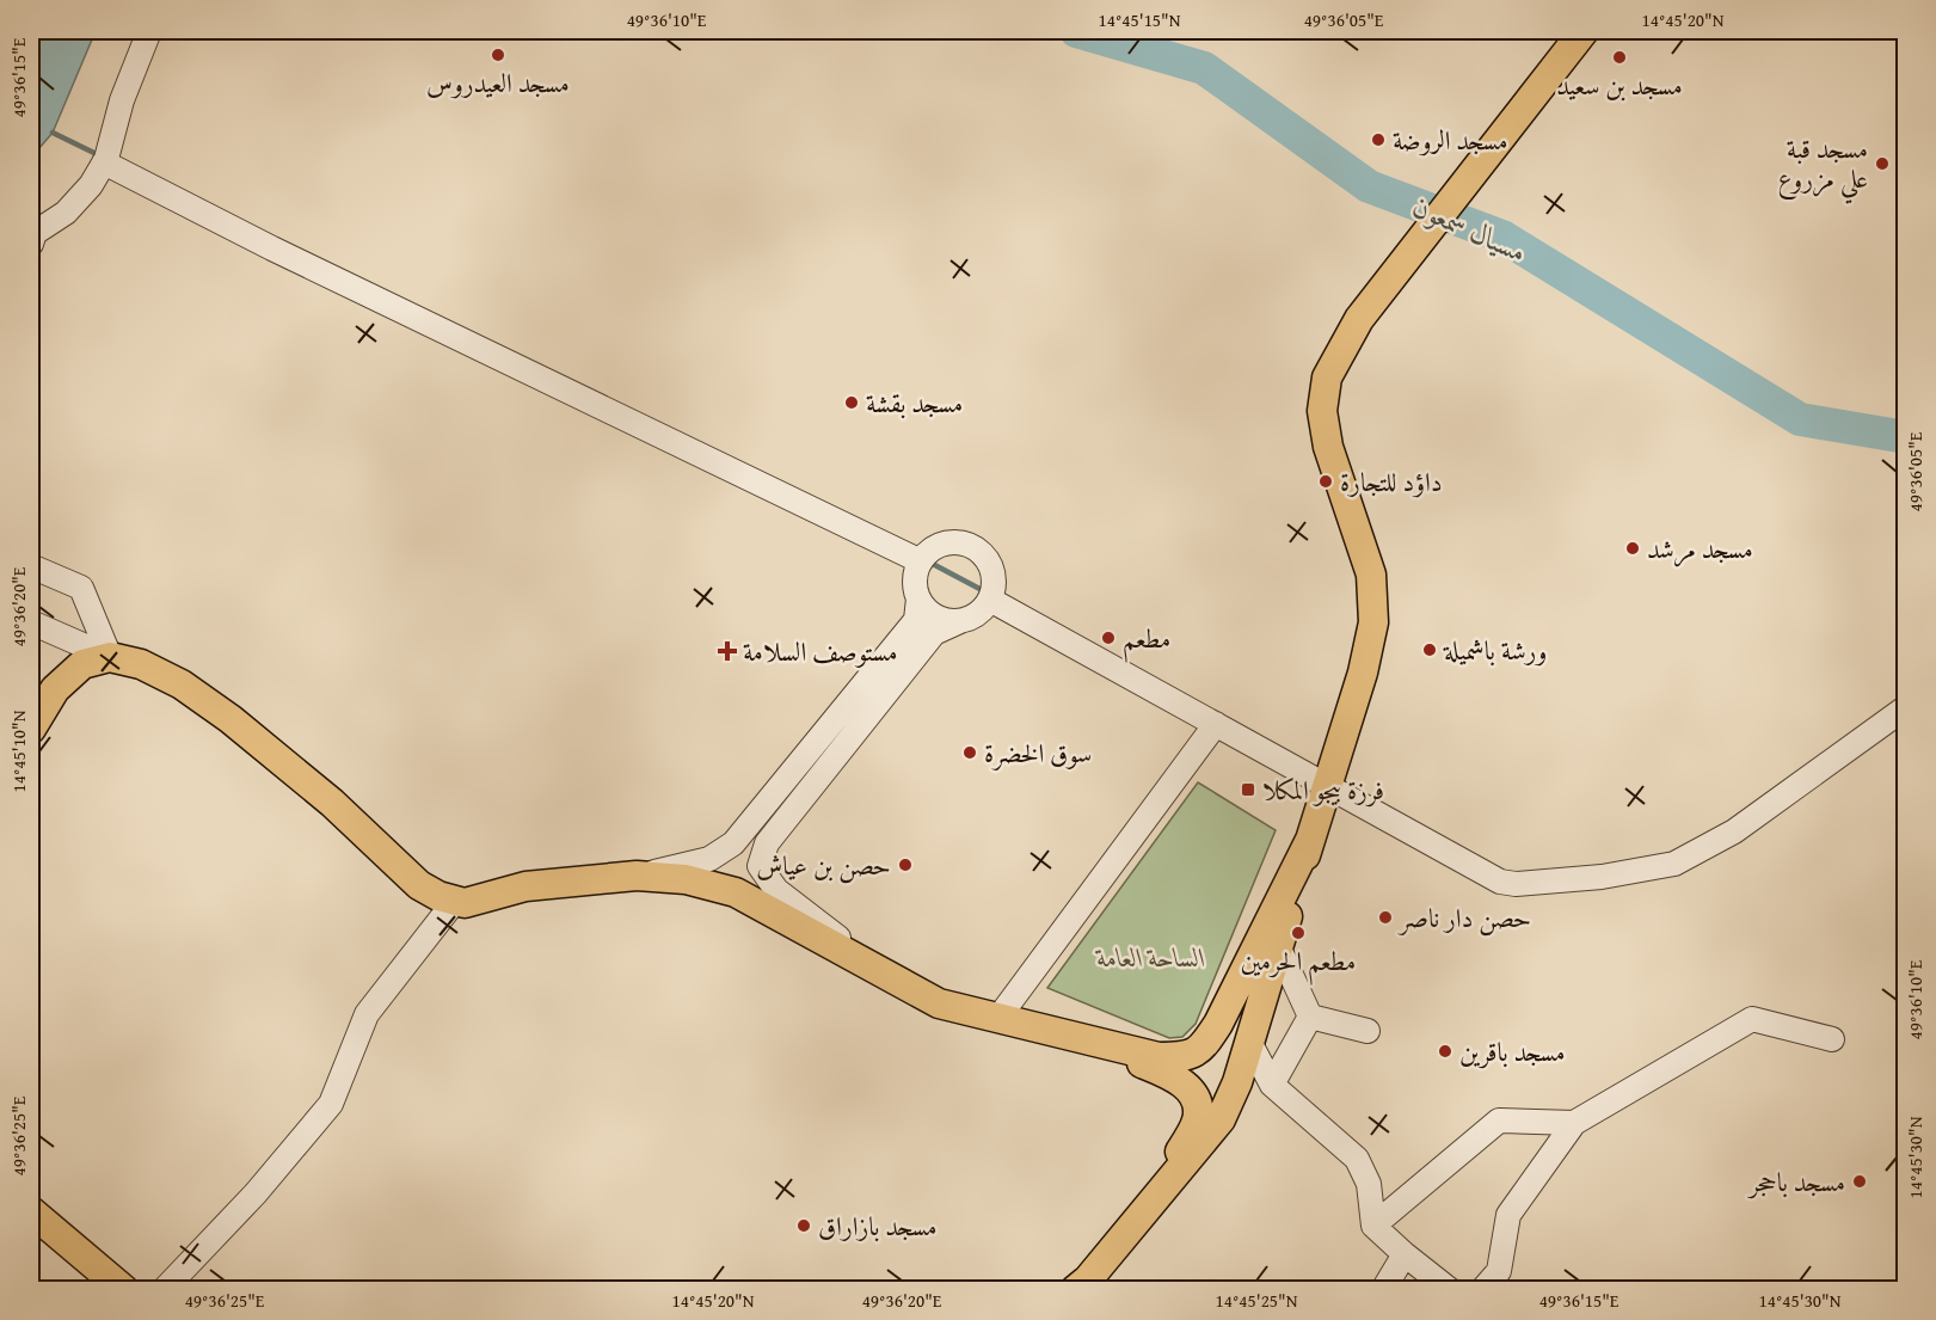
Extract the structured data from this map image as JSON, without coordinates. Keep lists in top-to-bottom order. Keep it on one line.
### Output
{"water":["مسيال سمعون"],"parks":["الساحة العامة"],"places":{"other":["مسجد العيدروس","مسجد بن سعيد","مسجد الروضة","مسجد قبة علي مزروع","مسجد بقشة","داؤد للتجارة","مسجد مرشد","مطعم","ورشة باشميلة","سوق الخضرة","حصن بن عياش","حصن دار ناصر","مطعم الحرمين","مسجد باقرين","مسجد باحجر","مسجد بازاراق"],"health":["مستوصف السلامة"],"transit":["فرزة بيجو المكلا"]},"coordinates":["49°36'10\"E","14°45'15\"N","49°36'05\"E","14°45'20\"N","49°36'15\"E","49°36'20\"E","14°45'10\"N","49°36'25\"E","14°45'30\"N","14°45'25\"N"]}
